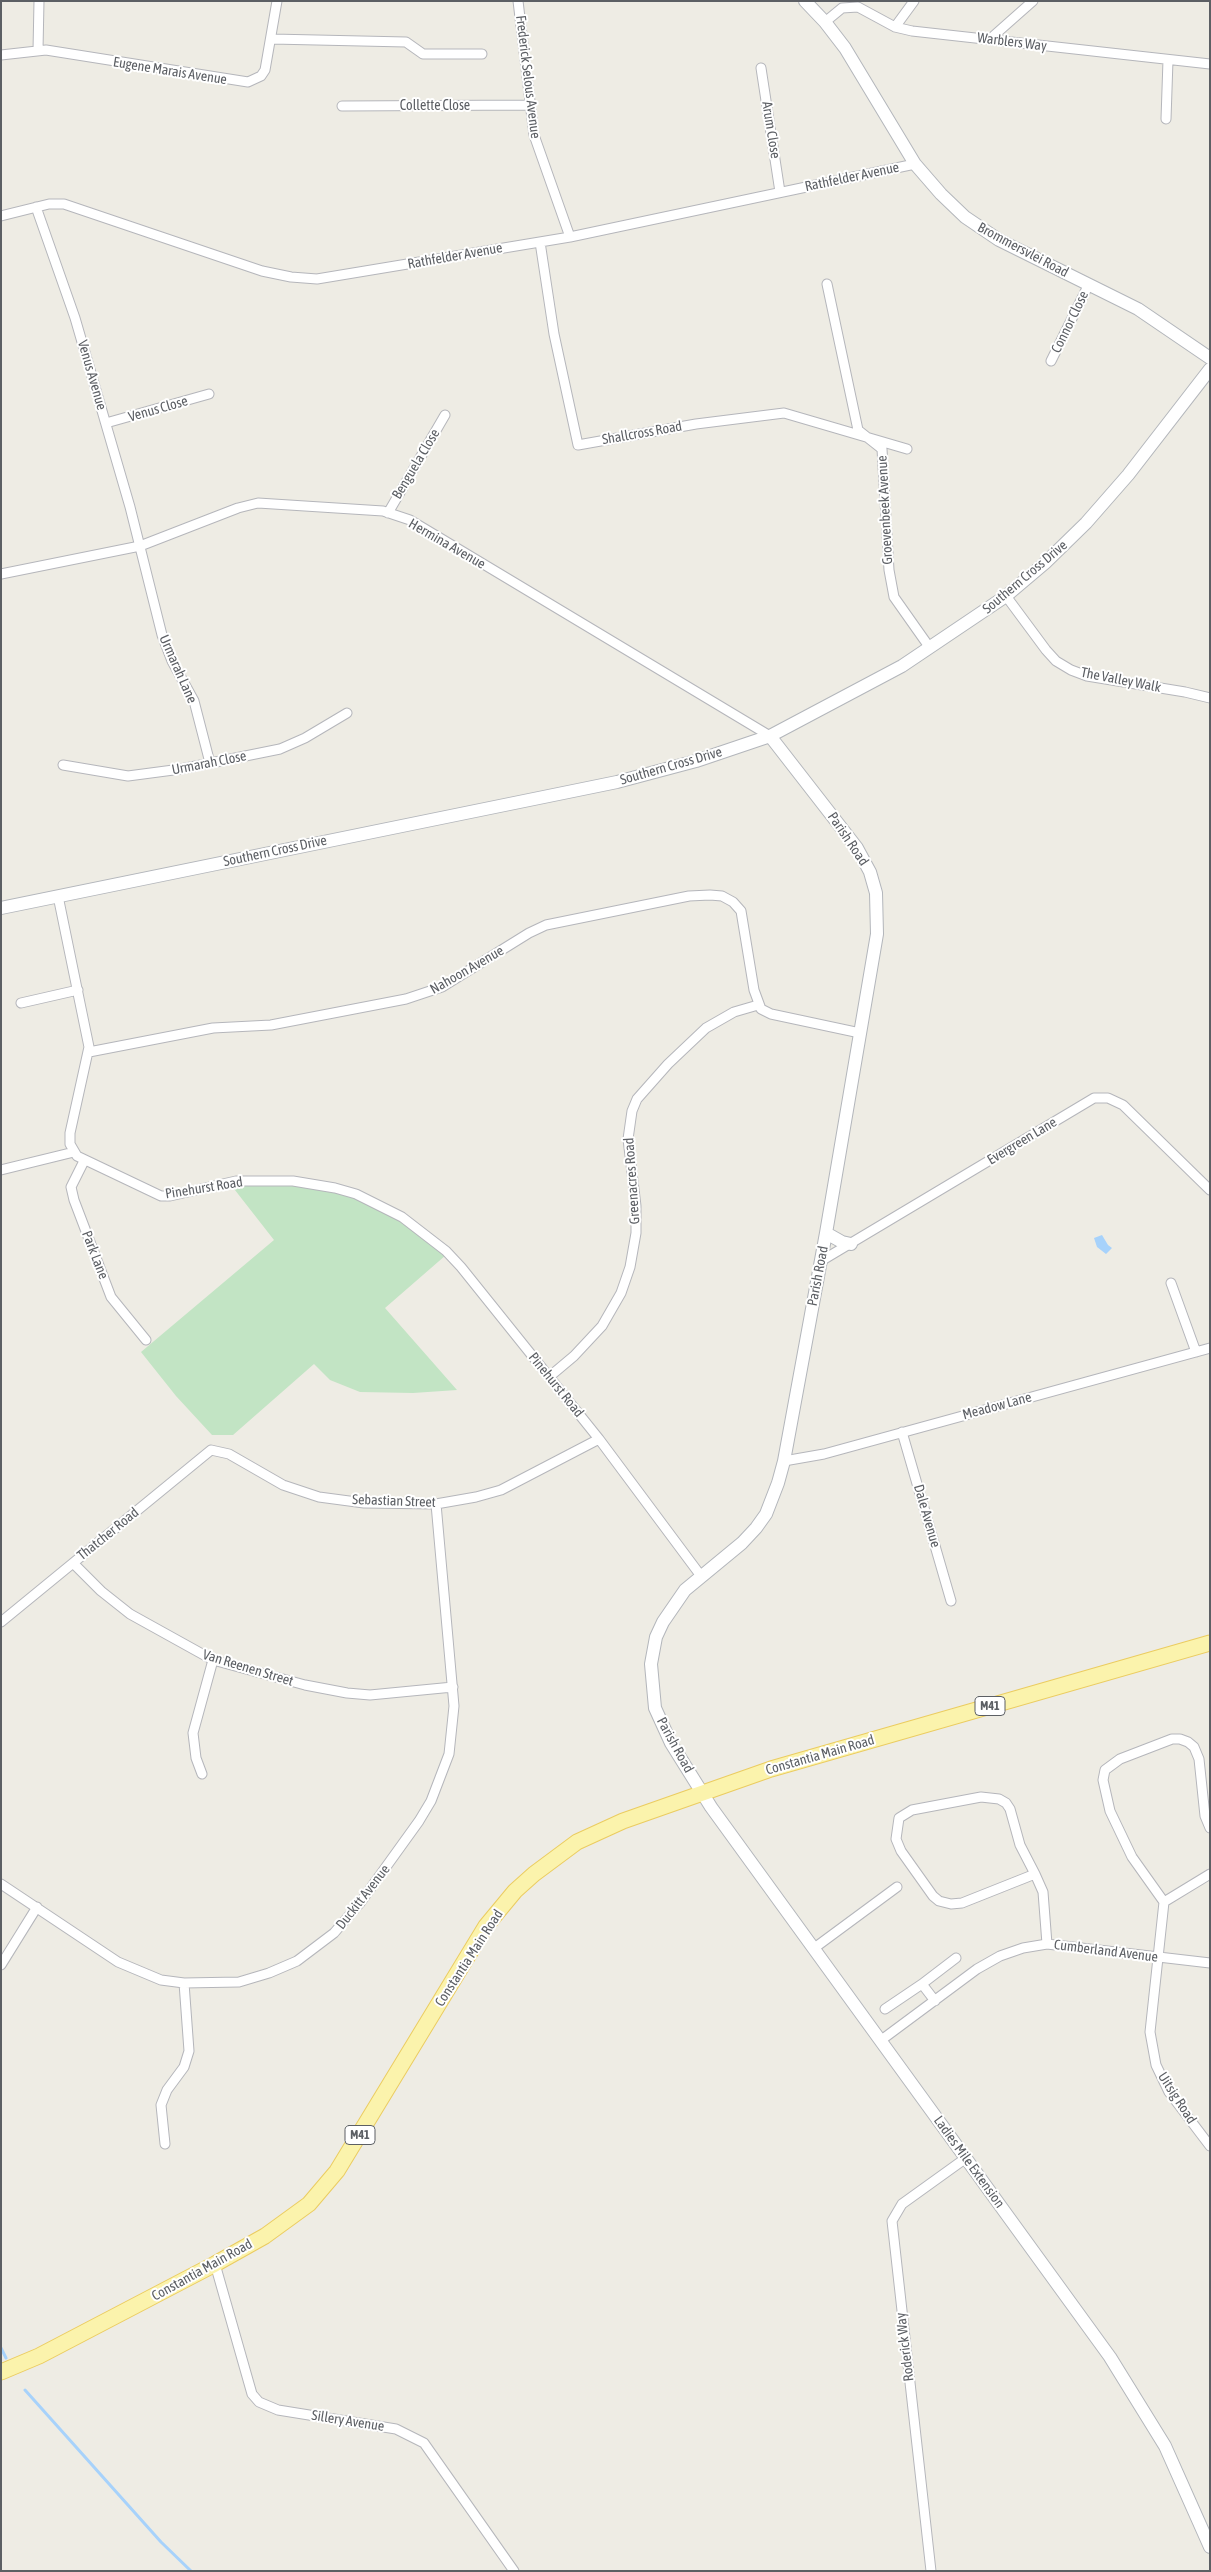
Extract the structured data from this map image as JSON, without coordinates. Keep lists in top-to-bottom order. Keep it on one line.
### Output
{"streets":{"main road":["M41","Constantia Main Road"],"street":["Warblers Way","Eugene Marais Avenue","Frederick Selous Avenue","Collette Close","Arum Close","Rathfelder Avenue","Brommersvlei Road","Connor Close","Venus Avenue","Venus Close","Shallcross Road","Benguela Close","Groevenbeek Avenue","Hermina Avenue","Southern Cross Drive","Urmarah Lane","The Valley Walk","Urmarah Close","Parish Road","Nahoon Avenue","Evergreen Lane","Greenacres Road","Pinehurst Road","Park Lane","Meadow Lane","Sebastian Street","Dale Avenue","Thatcher Road","Van Reenen Street","Duckitt Avenue","Cumberland Avenue","Uitsig Road","Ladies Mile Extension","Roderick Way","Sillery Avenue"]},"crossings":[["Warblers Way","Brommersvlei Road"],["Frederick Selous Avenue","Collette Close"],["Frederick Selous Avenue","Rathfelder Avenue"],["Arum Close","Rathfelder Avenue"],["Rathfelder Avenue","Brommersvlei Road"],["Rathfelder Avenue","Venus Avenue"],["Rathfelder Avenue","Shallcross Road"],["Brommersvlei Road","Connor Close"],["Venus Avenue","Venus Close"],["Venus Avenue","Hermina Avenue"],["Venus Avenue","Urmarah Lane"],["Shallcross Road","Groevenbeek Avenue"],["Benguela Close","Hermina Avenue"],["Groevenbeek Avenue","Southern Cross Drive"],["Hermina Avenue","Southern Cross Drive"],["Hermina Avenue","Urmarah Lane"],["Hermina Avenue","Parish Road"],["Southern Cross Drive","The Valley Walk"],["Southern Cross Drive","Parish Road"],["Urmarah Lane","Urmarah Close"],["Parish Road","Evergreen Lane"],["Parish Road","Pinehurst Road"],["Parish Road","Meadow Lane"],["Parish Road","Constantia Main Road"],["Parish Road","Ladies Mile Extension"],["Nahoon Avenue","Greenacres Road"],["Greenacres Road","Pinehurst Road"],["Pinehurst Road","Park Lane"],["Pinehurst Road","Sebastian Street"],["Meadow Lane","Dale Avenue"],["Sebastian Street","Thatcher Road"],["Sebastian Street","Duckitt Avenue"],["Thatcher Road","Van Reenen Street"],["Van Reenen Street","Duckitt Avenue"],["Constantia Main Road","Ladies Mile Extension"],["Constantia Main Road","Sillery Avenue"],["Cumberland Avenue","Uitsig Road"],["Cumberland Avenue","Ladies Mile Extension"],["Ladies Mile Extension","Roderick Way"]]}
